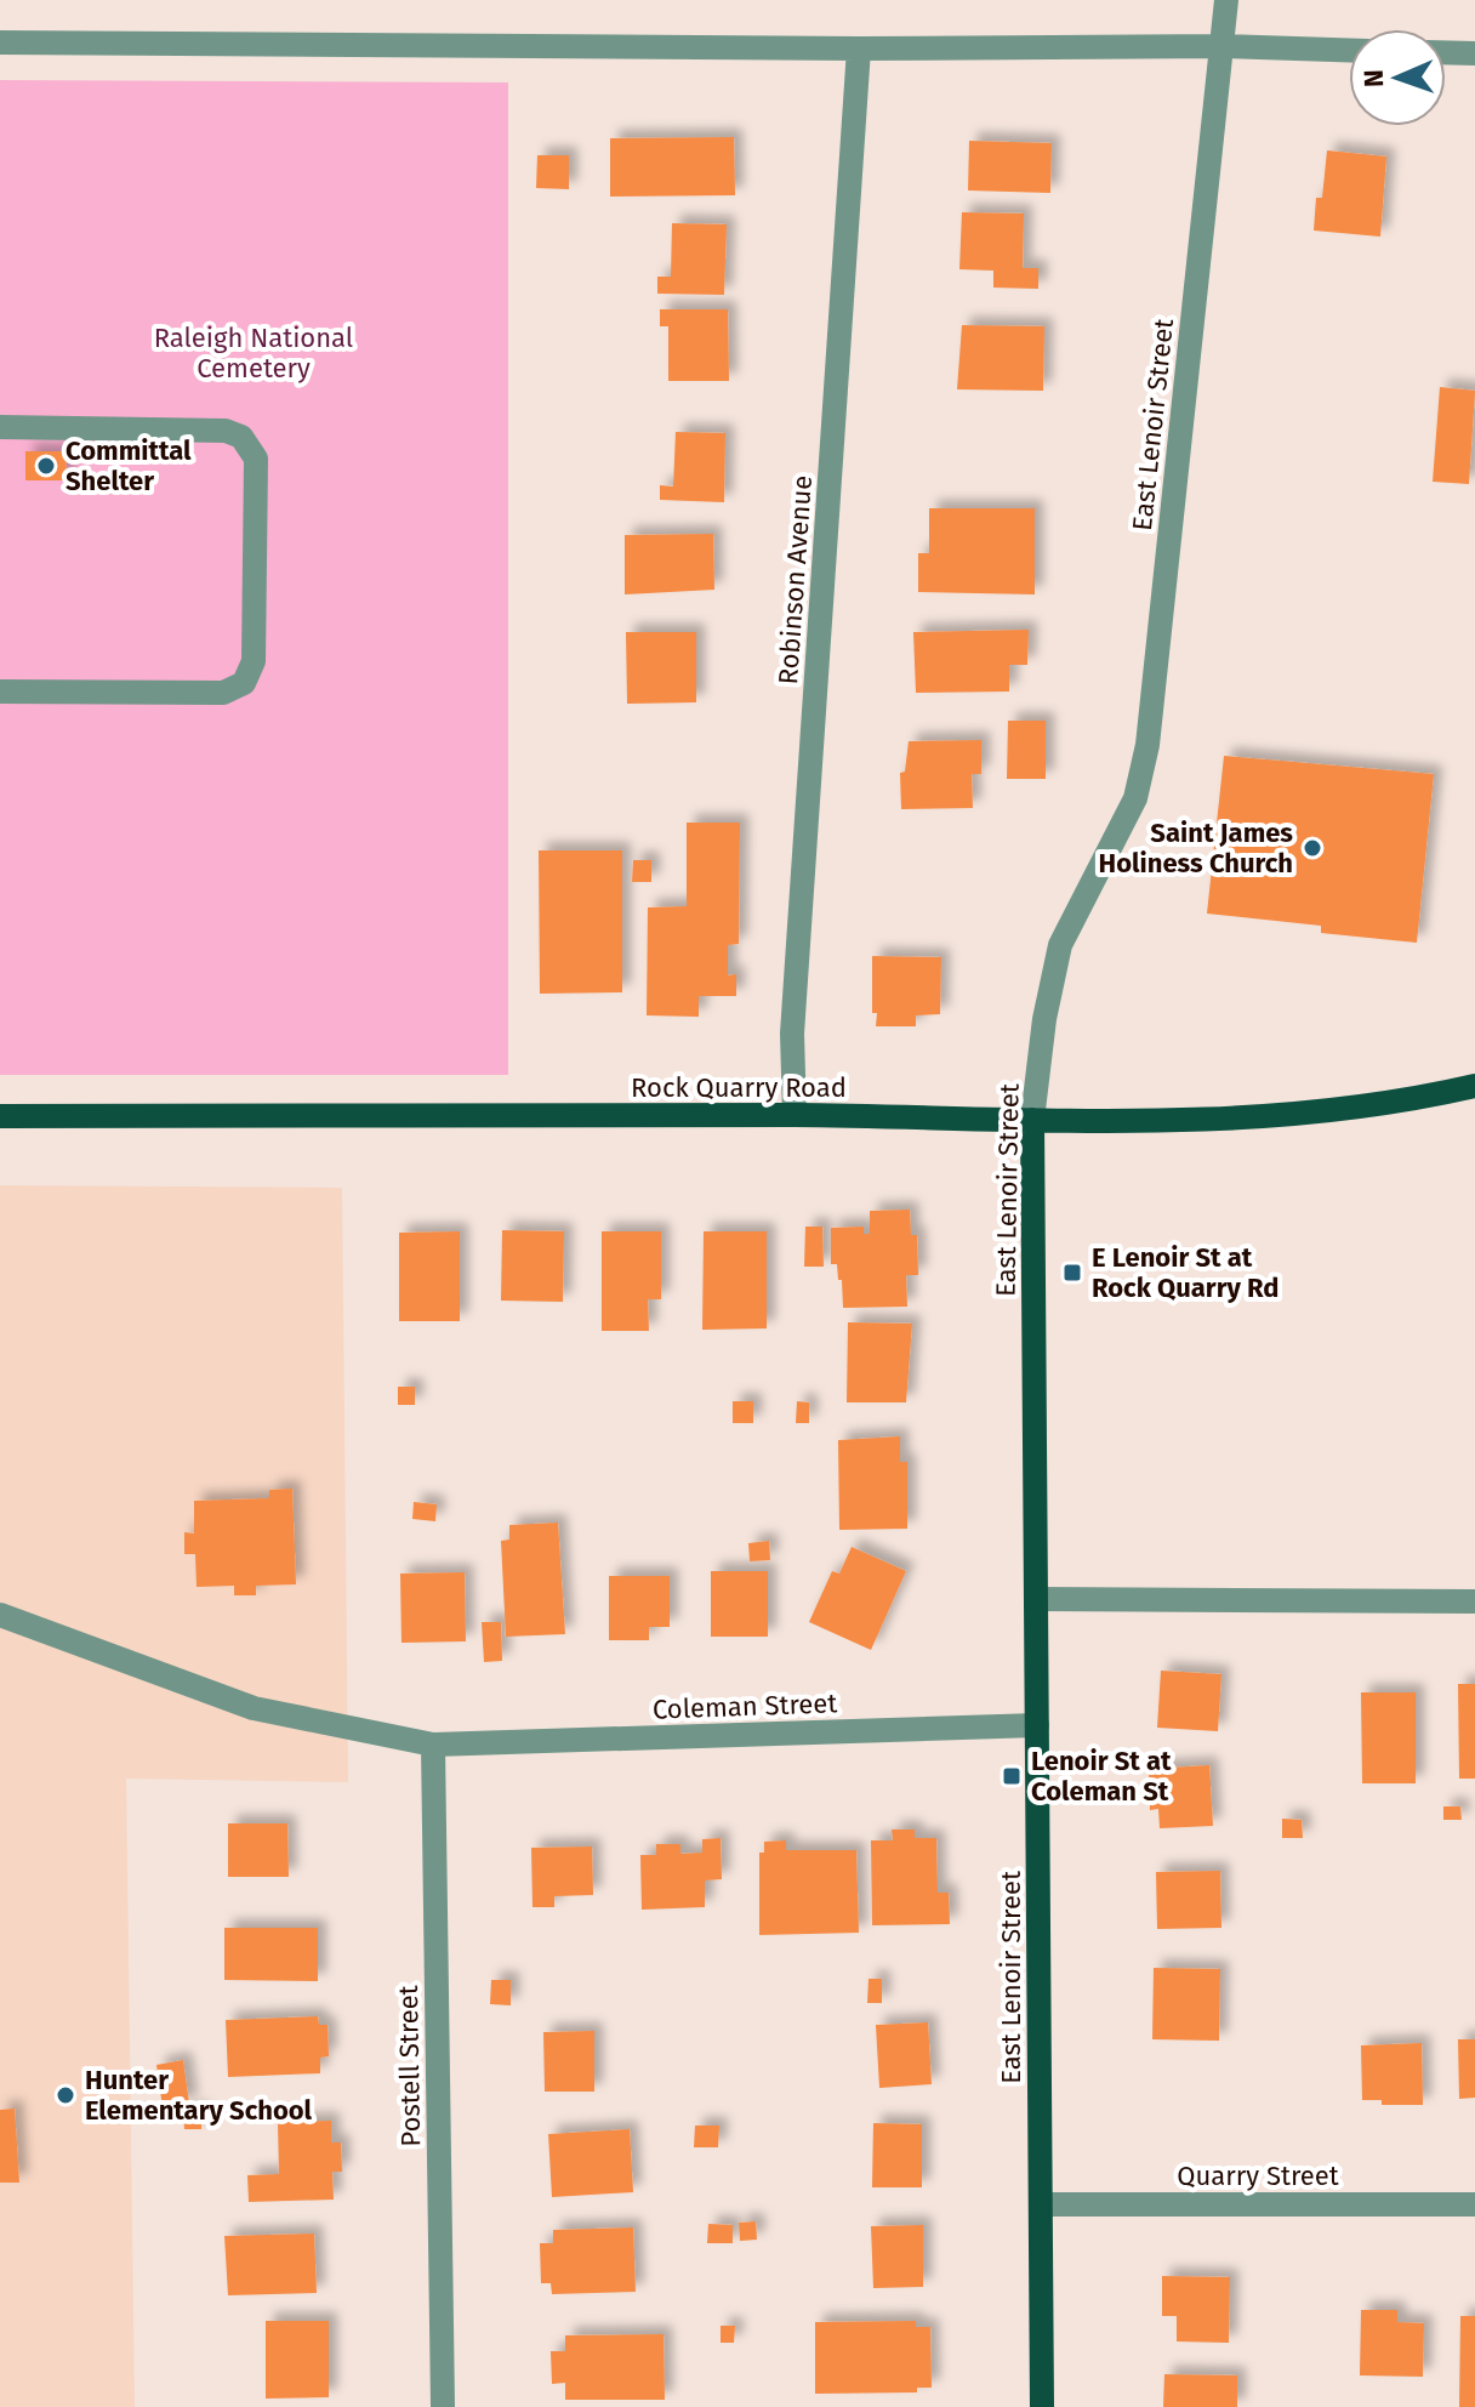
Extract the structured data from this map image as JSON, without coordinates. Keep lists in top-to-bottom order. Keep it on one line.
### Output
{"streets":{"main road":["East Lenoir Street","Rock Quarry Road"],"street":["Robinson Avenue","Coleman Street","Postell Street","Quarry Street"]},"crossings":[["East Lenoir Street","Rock Quarry Road"],["East Lenoir Street","Coleman Street"],["East Lenoir Street","Quarry Street"],["Robinson Avenue","Rock Quarry Road"],["Coleman Street","Postell Street"]],"parks":["Raleigh National Cemetery"],"places":{"other":["Committal Shelter","Saint James Holiness Church","Hunter Elementary School"],"transit":["E Lenoir St at Rock Quarry Rd","Lenoir St at Coleman St"]},"north":"left"}
